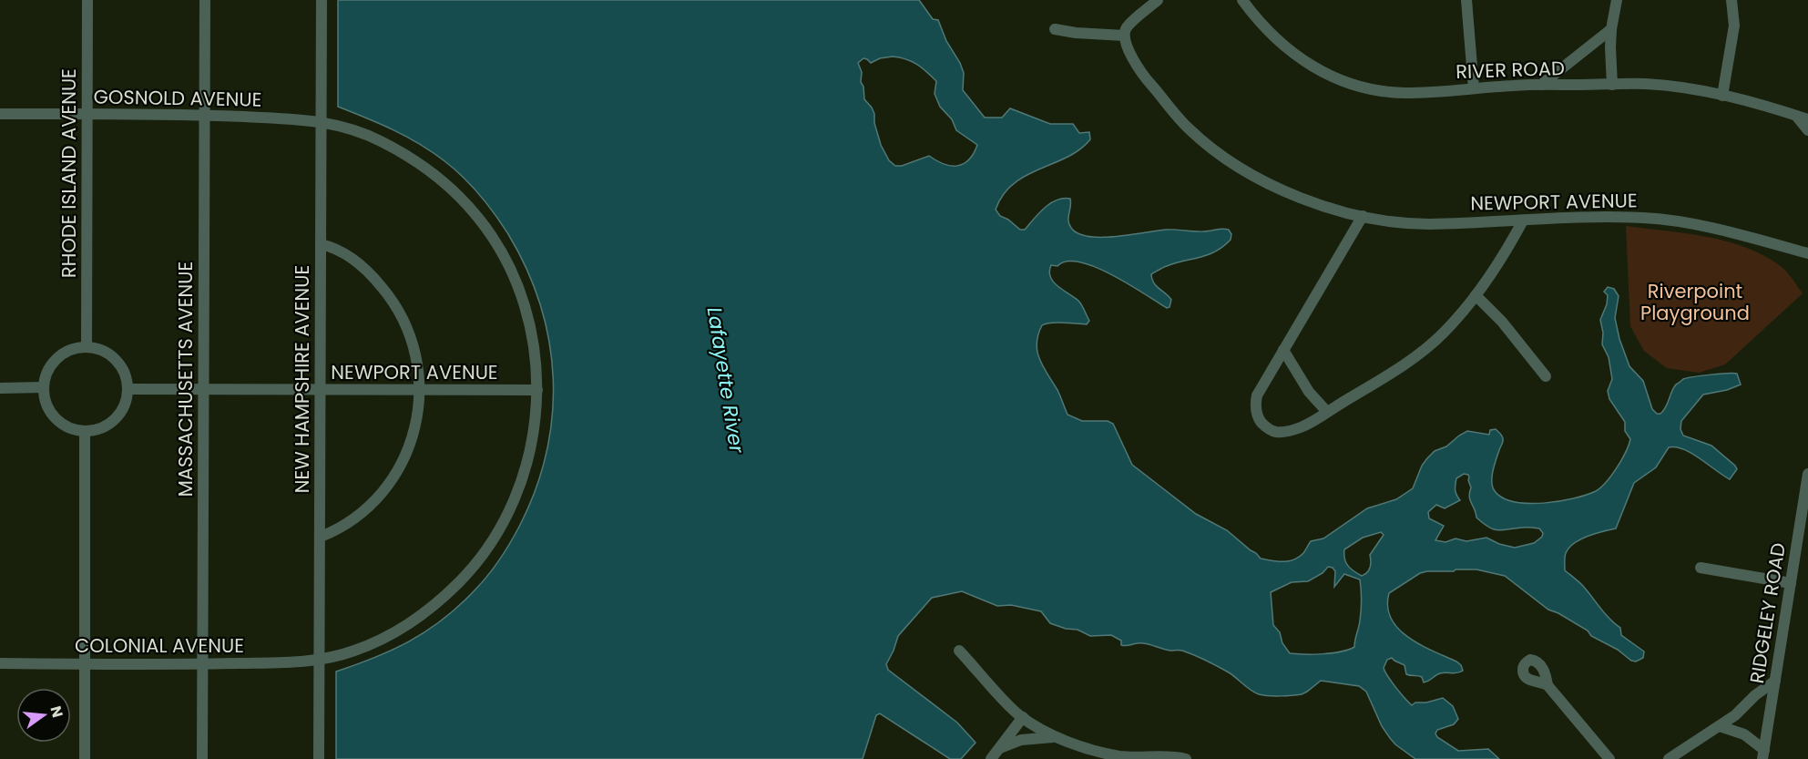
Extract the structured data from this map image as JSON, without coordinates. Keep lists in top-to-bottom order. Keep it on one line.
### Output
{"streets":{"street":["RIVER ROAD","GOSNOLD AVENUE","RHODE ISLAND AVENUE","NEWPORT AVENUE","MASSACHUSETTS AVENUE","NEW HAMPSHIRE AVENUE","RIDGELEY ROAD","COLONIAL AVENUE"]},"crossings":[["GOSNOLD AVENUE","RHODE ISLAND AVENUE"],["GOSNOLD AVENUE","NEWPORT AVENUE"],["GOSNOLD AVENUE","MASSACHUSETTS AVENUE"],["GOSNOLD AVENUE","NEW HAMPSHIRE AVENUE"],["GOSNOLD AVENUE","COLONIAL AVENUE"],["RHODE ISLAND AVENUE","NEWPORT AVENUE"],["NEWPORT AVENUE","MASSACHUSETTS AVENUE"],["NEWPORT AVENUE","NEW HAMPSHIRE AVENUE"],["NEWPORT AVENUE","COLONIAL AVENUE"],["MASSACHUSETTS AVENUE","COLONIAL AVENUE"],["NEW HAMPSHIRE AVENUE","COLONIAL AVENUE"]],"water":["Lafayette River"],"parks":["Riverpoint Playground"],"north":"right"}
